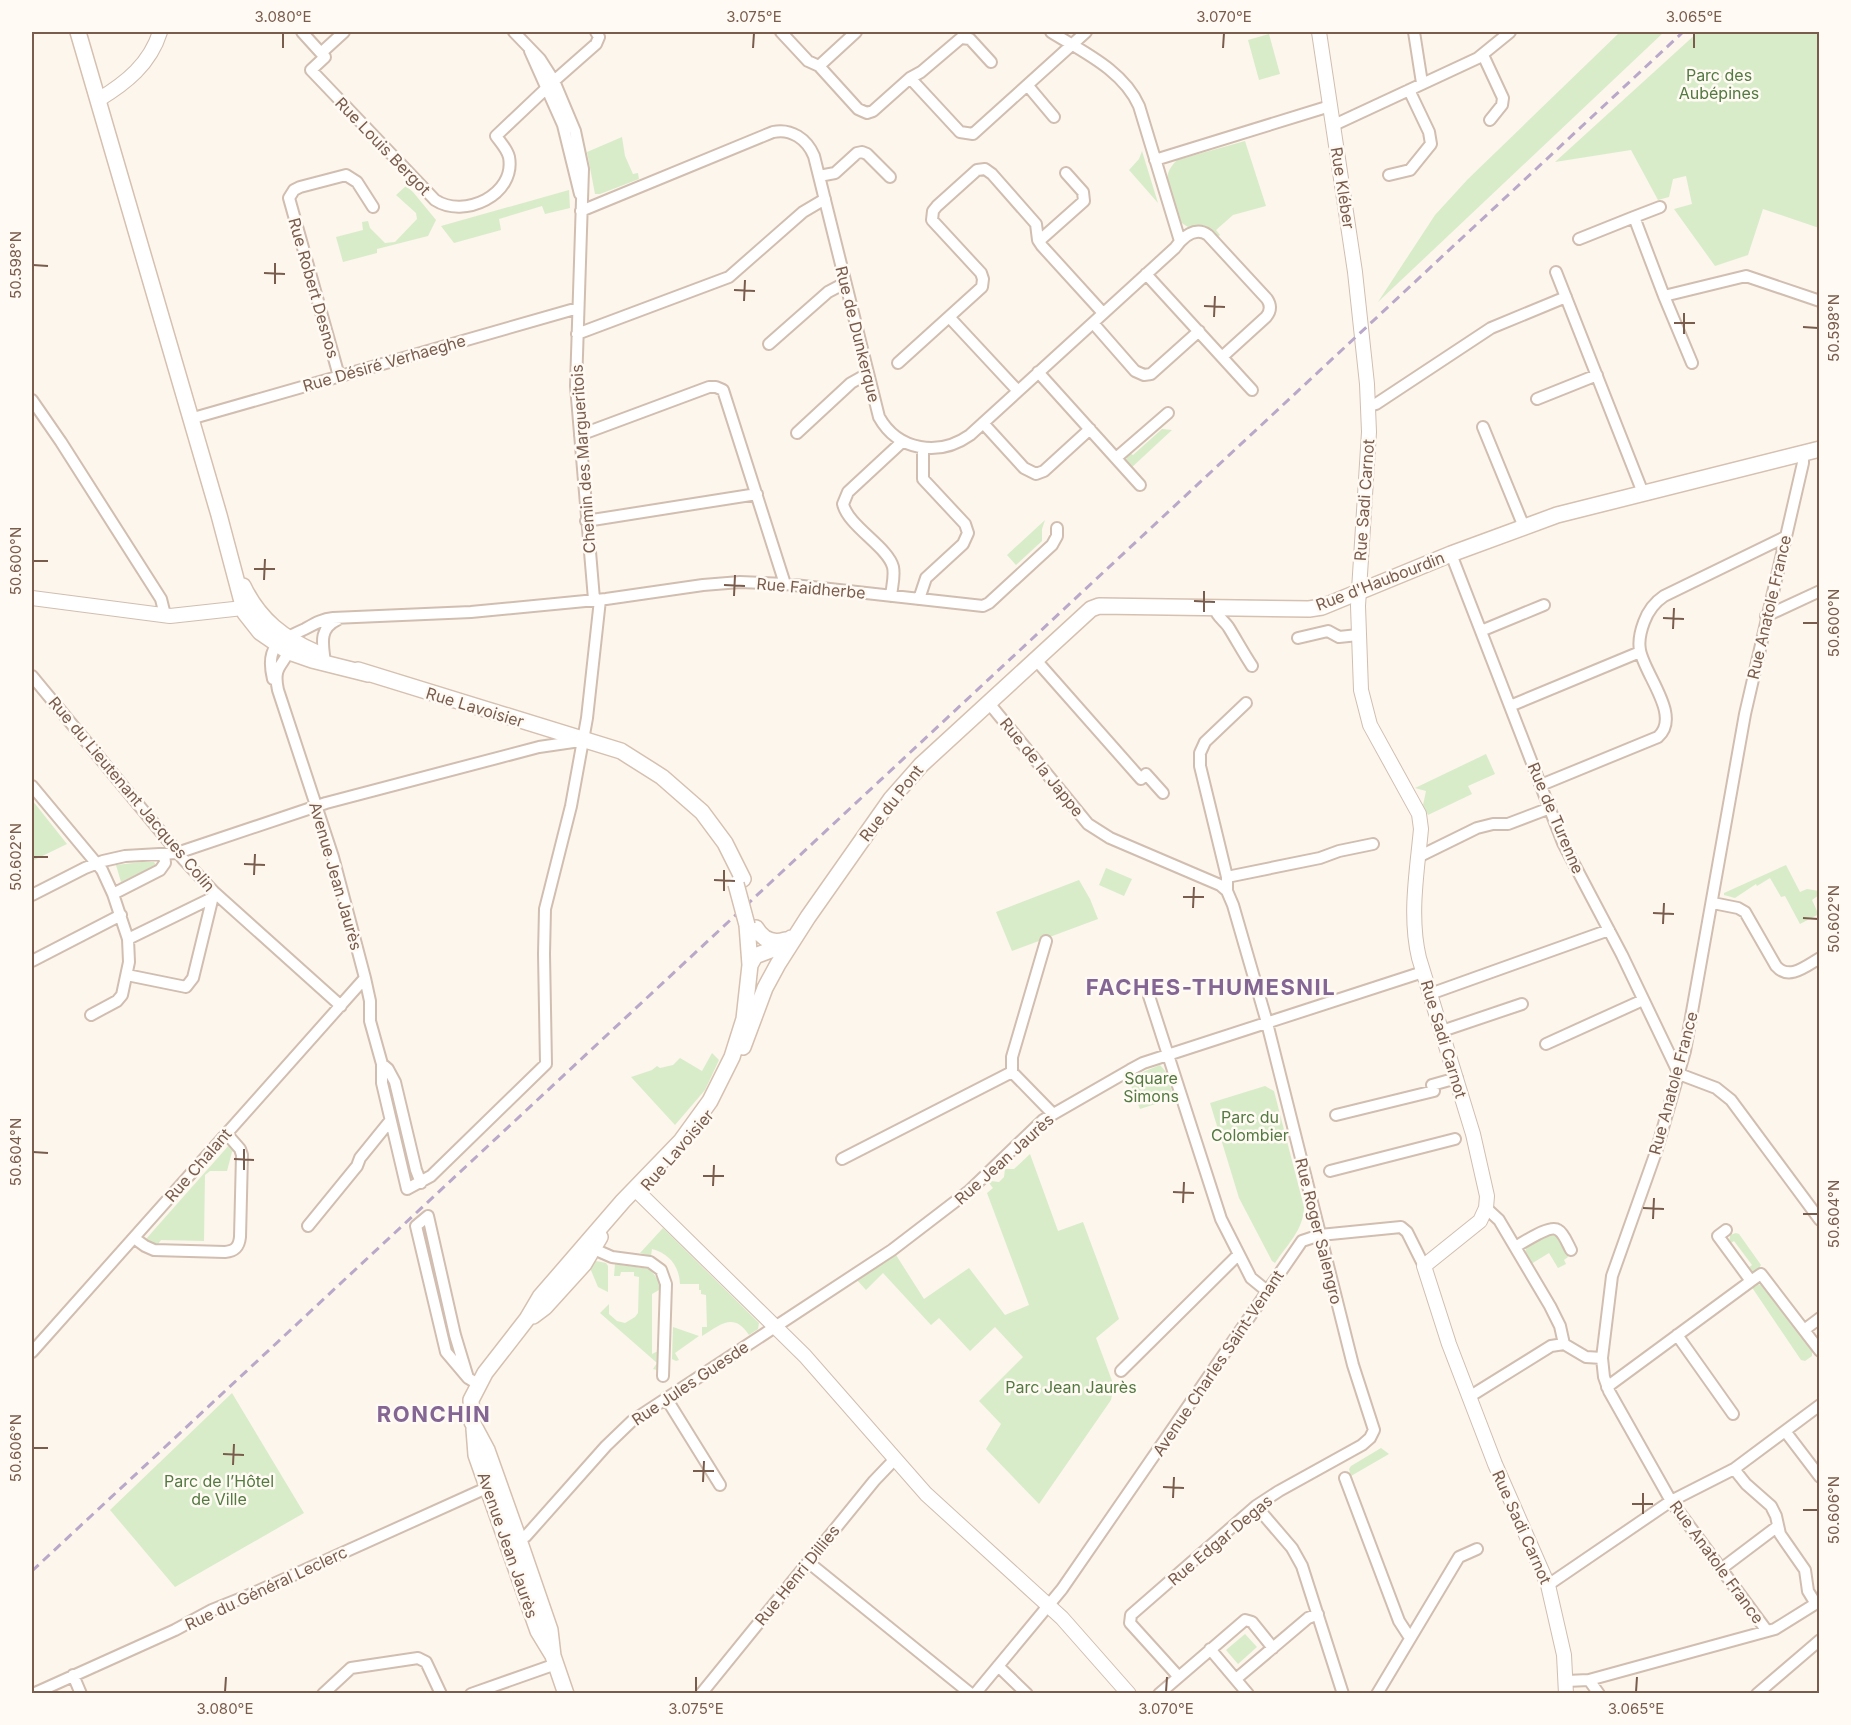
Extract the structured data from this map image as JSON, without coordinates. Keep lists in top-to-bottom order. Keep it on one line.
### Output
{"streets":{"main road":["Rue d'Haubourdin","Rue Lavoisier","Rue du Pont","Avenue Jean Jaurès"],"street":["Rue Louis Bergot","Rue Kléber","Rue Robert Desnos","Rue de Dunkerque","Rue Désiré Verhaeghe","Chemin des Margueritois","Rue Sadi Carnot","Rue Faidherbe","Rue Anatole France","Rue de la Jappe","Rue du Lieutenant Jacques Colin","Rue de Turenne","Rue Jean Jaurès","Rue Chalant","Rue Roger Salengro","Avenue Charles Saint-Venant","Rue Jules Guesde","Rue Edgar Degas","Rue Henri Dillies","Rue du Général Leclerc"]},"crossings":[["Rue Louis Bergot","Chemin des Margueritois"],["Rue Kléber","Rue Sadi Carnot"],["Rue Robert Desnos","Rue Désiré Verhaeghe"],["Rue de Dunkerque","Chemin des Margueritois"],["Rue Désiré Verhaeghe","Chemin des Margueritois"],["Chemin des Margueritois","Rue Faidherbe"],["Chemin des Margueritois","Rue Lavoisier"],["Chemin des Margueritois","Avenue Jean Jaurès"],["Rue Sadi Carnot","Rue d'Haubourdin"],["Rue Sadi Carnot","Rue Jean Jaurès"],["Rue Sadi Carnot","Avenue Charles Saint-Venant"],["Rue d'Haubourdin","Rue Anatole France"],["Rue d'Haubourdin","Rue de la Jappe"],["Rue d'Haubourdin","Rue du Pont"],["Rue d'Haubourdin","Rue de Turenne"],["Rue Faidherbe","Rue Lavoisier"],["Rue Faidherbe","Avenue Jean Jaurès"],["Rue Anatole France","Rue de Turenne"],["Rue Lavoisier","Rue du Pont"],["Rue Lavoisier","Avenue Jean Jaurès"],["Rue de la Jappe","Rue du Pont"],["Rue de la Jappe","Rue Roger Salengro"],["Rue du Lieutenant Jacques Colin","Rue Chalant"],["Avenue Jean Jaurès","Rue Chalant"],["Avenue Jean Jaurès","Rue Jules Guesde"],["Avenue Jean Jaurès","Rue du Général Leclerc"],["Rue Jean Jaurès","Rue Roger Salengro"],["Rue Jean Jaurès","Rue Jules Guesde"],["Rue Roger Salengro","Avenue Charles Saint-Venant"],["Rue Roger Salengro","Rue Edgar Degas"]],"districts":["FACHES-THUMESNIL","RONCHIN"],"parks":["Parc des Aubépines","Square Simons","Parc du Colombier","Parc Jean Jaurès","Parc de l’Hôtel de Ville"],"coordinates":["3.080°E","3.075°E","3.070°E","3.065°E","50.598°N","50.600°N","50.602°N","50.604°N","50.606°N"]}
